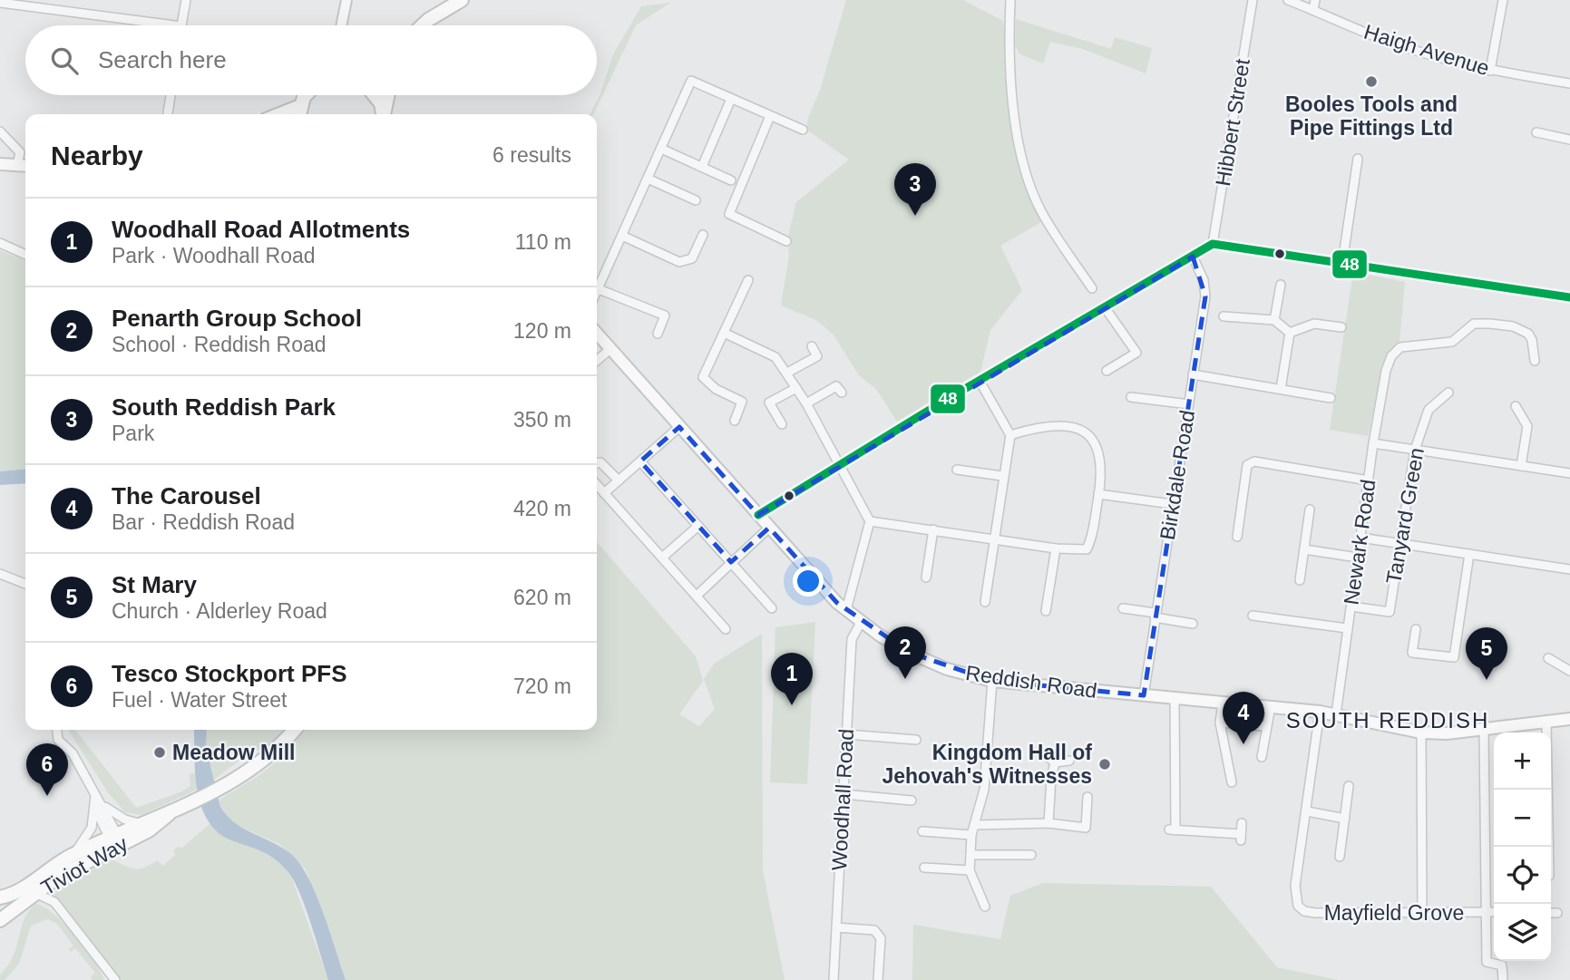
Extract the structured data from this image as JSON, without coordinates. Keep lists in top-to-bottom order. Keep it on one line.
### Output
{"streets":{"main road":["Reddish Road","Tiviot Way"],"street":["Haigh Avenue","Hibbert Street","Birkdale Road","Tanyard Green","Newark Road","Woodhall Road","Mayfield Grove"]},"crossings":[["Birkdale Road","Reddish Road"],["Tanyard Green","Newark Road"],["Newark Road","Reddish Road"],["Reddish Road","Woodhall Road"],["Reddish Road","Mayfield Grove"]],"districts":["SOUTH REDDISH"],"places":["Booles Tools and Pipe Fittings Ltd","Meadow Mill","Kingdom Hall of Jehovah's Witnesses"],"lines":["transit line 48"],"page":{"search":"Search here","heading":["Nearby","6 results"],"pins":["3","2","5","1","4","6"],"list":[{"mark":"1","name":"Woodhall Road Allotments","note":"Park · Woodhall Road","value":"110 m"},{"mark":"2","name":"Penarth Group School","note":"School · Reddish Road","value":"120 m"},{"mark":"3","name":"South Reddish Park","note":"Park","value":"350 m"},{"mark":"4","name":"The Carousel","note":"Bar · Reddish Road","value":"420 m"},{"mark":"5","name":"St Mary","note":"Church · Alderley Road","value":"620 m"},{"mark":"6","name":"Tesco Stockport PFS","note":"Fuel · Water Street","value":"720 m"}],"map_buttons":["+","−"]}}
